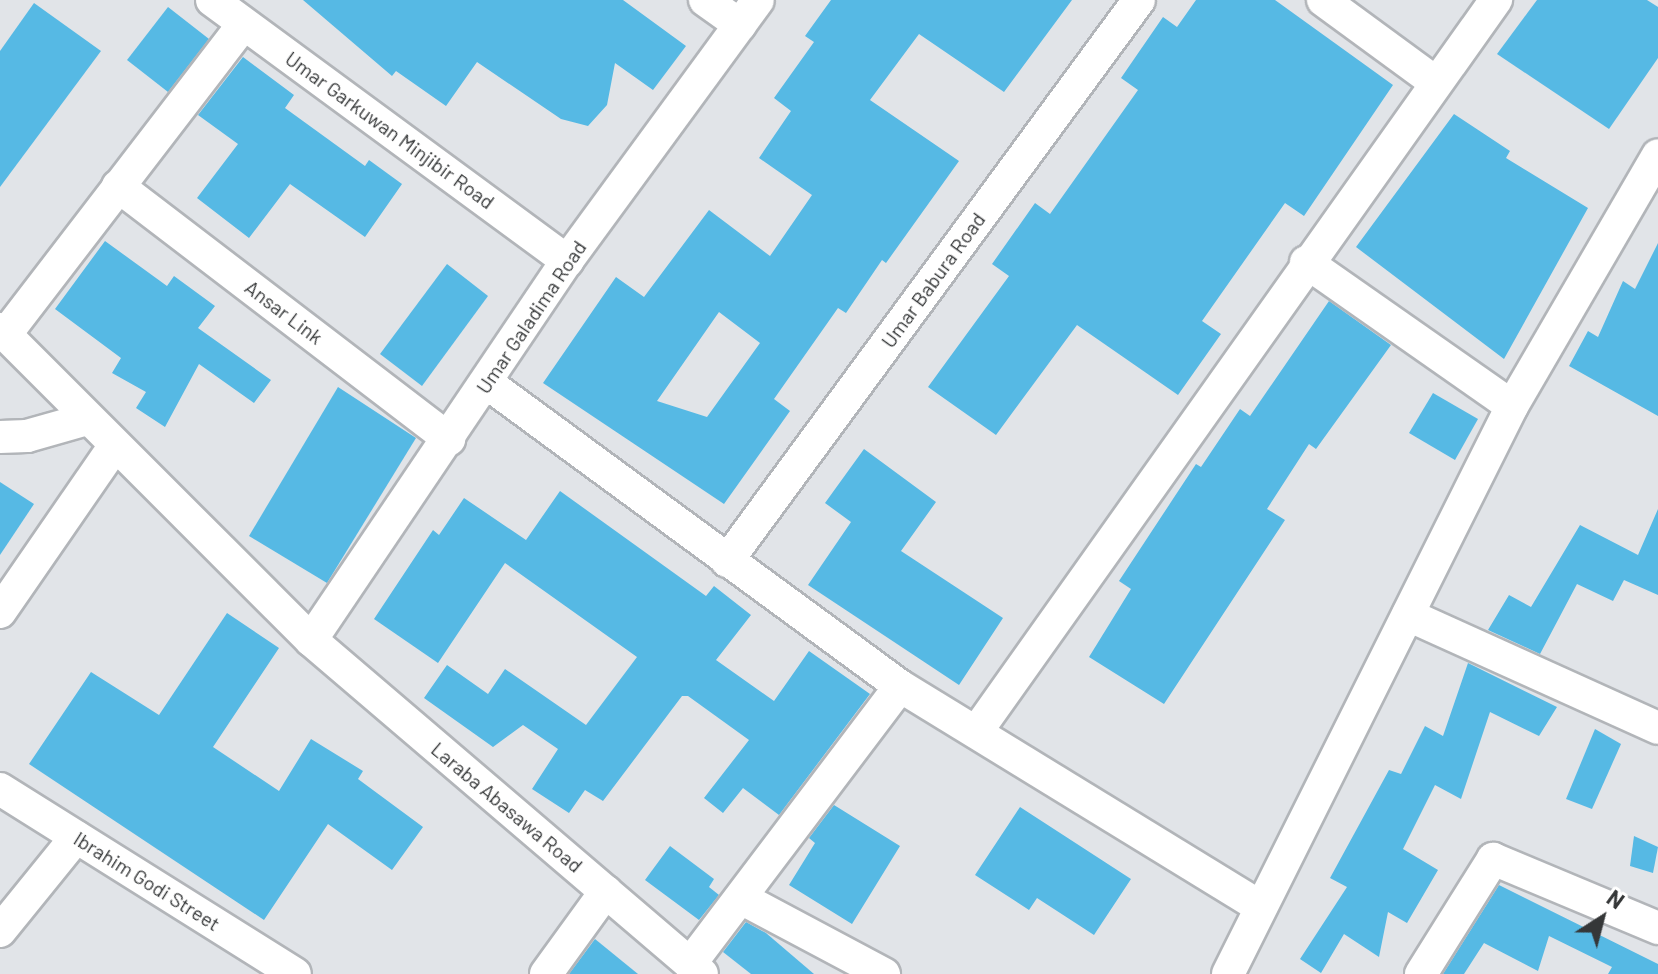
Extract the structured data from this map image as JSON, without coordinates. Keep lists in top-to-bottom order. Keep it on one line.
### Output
{"streets":{"street":["Umar Garkuwan Minjibir Road","Umar Babura Road","Ansar Link","Umar Galadima Road","Laraba Abasawa Road","Ibrahim Godi Street"]},"crossings":[["Umar Garkuwan Minjibir Road","Umar Galadima Road"],["Ansar Link","Umar Galadima Road"],["Umar Galadima Road","Laraba Abasawa Road"]],"north":"top right"}
